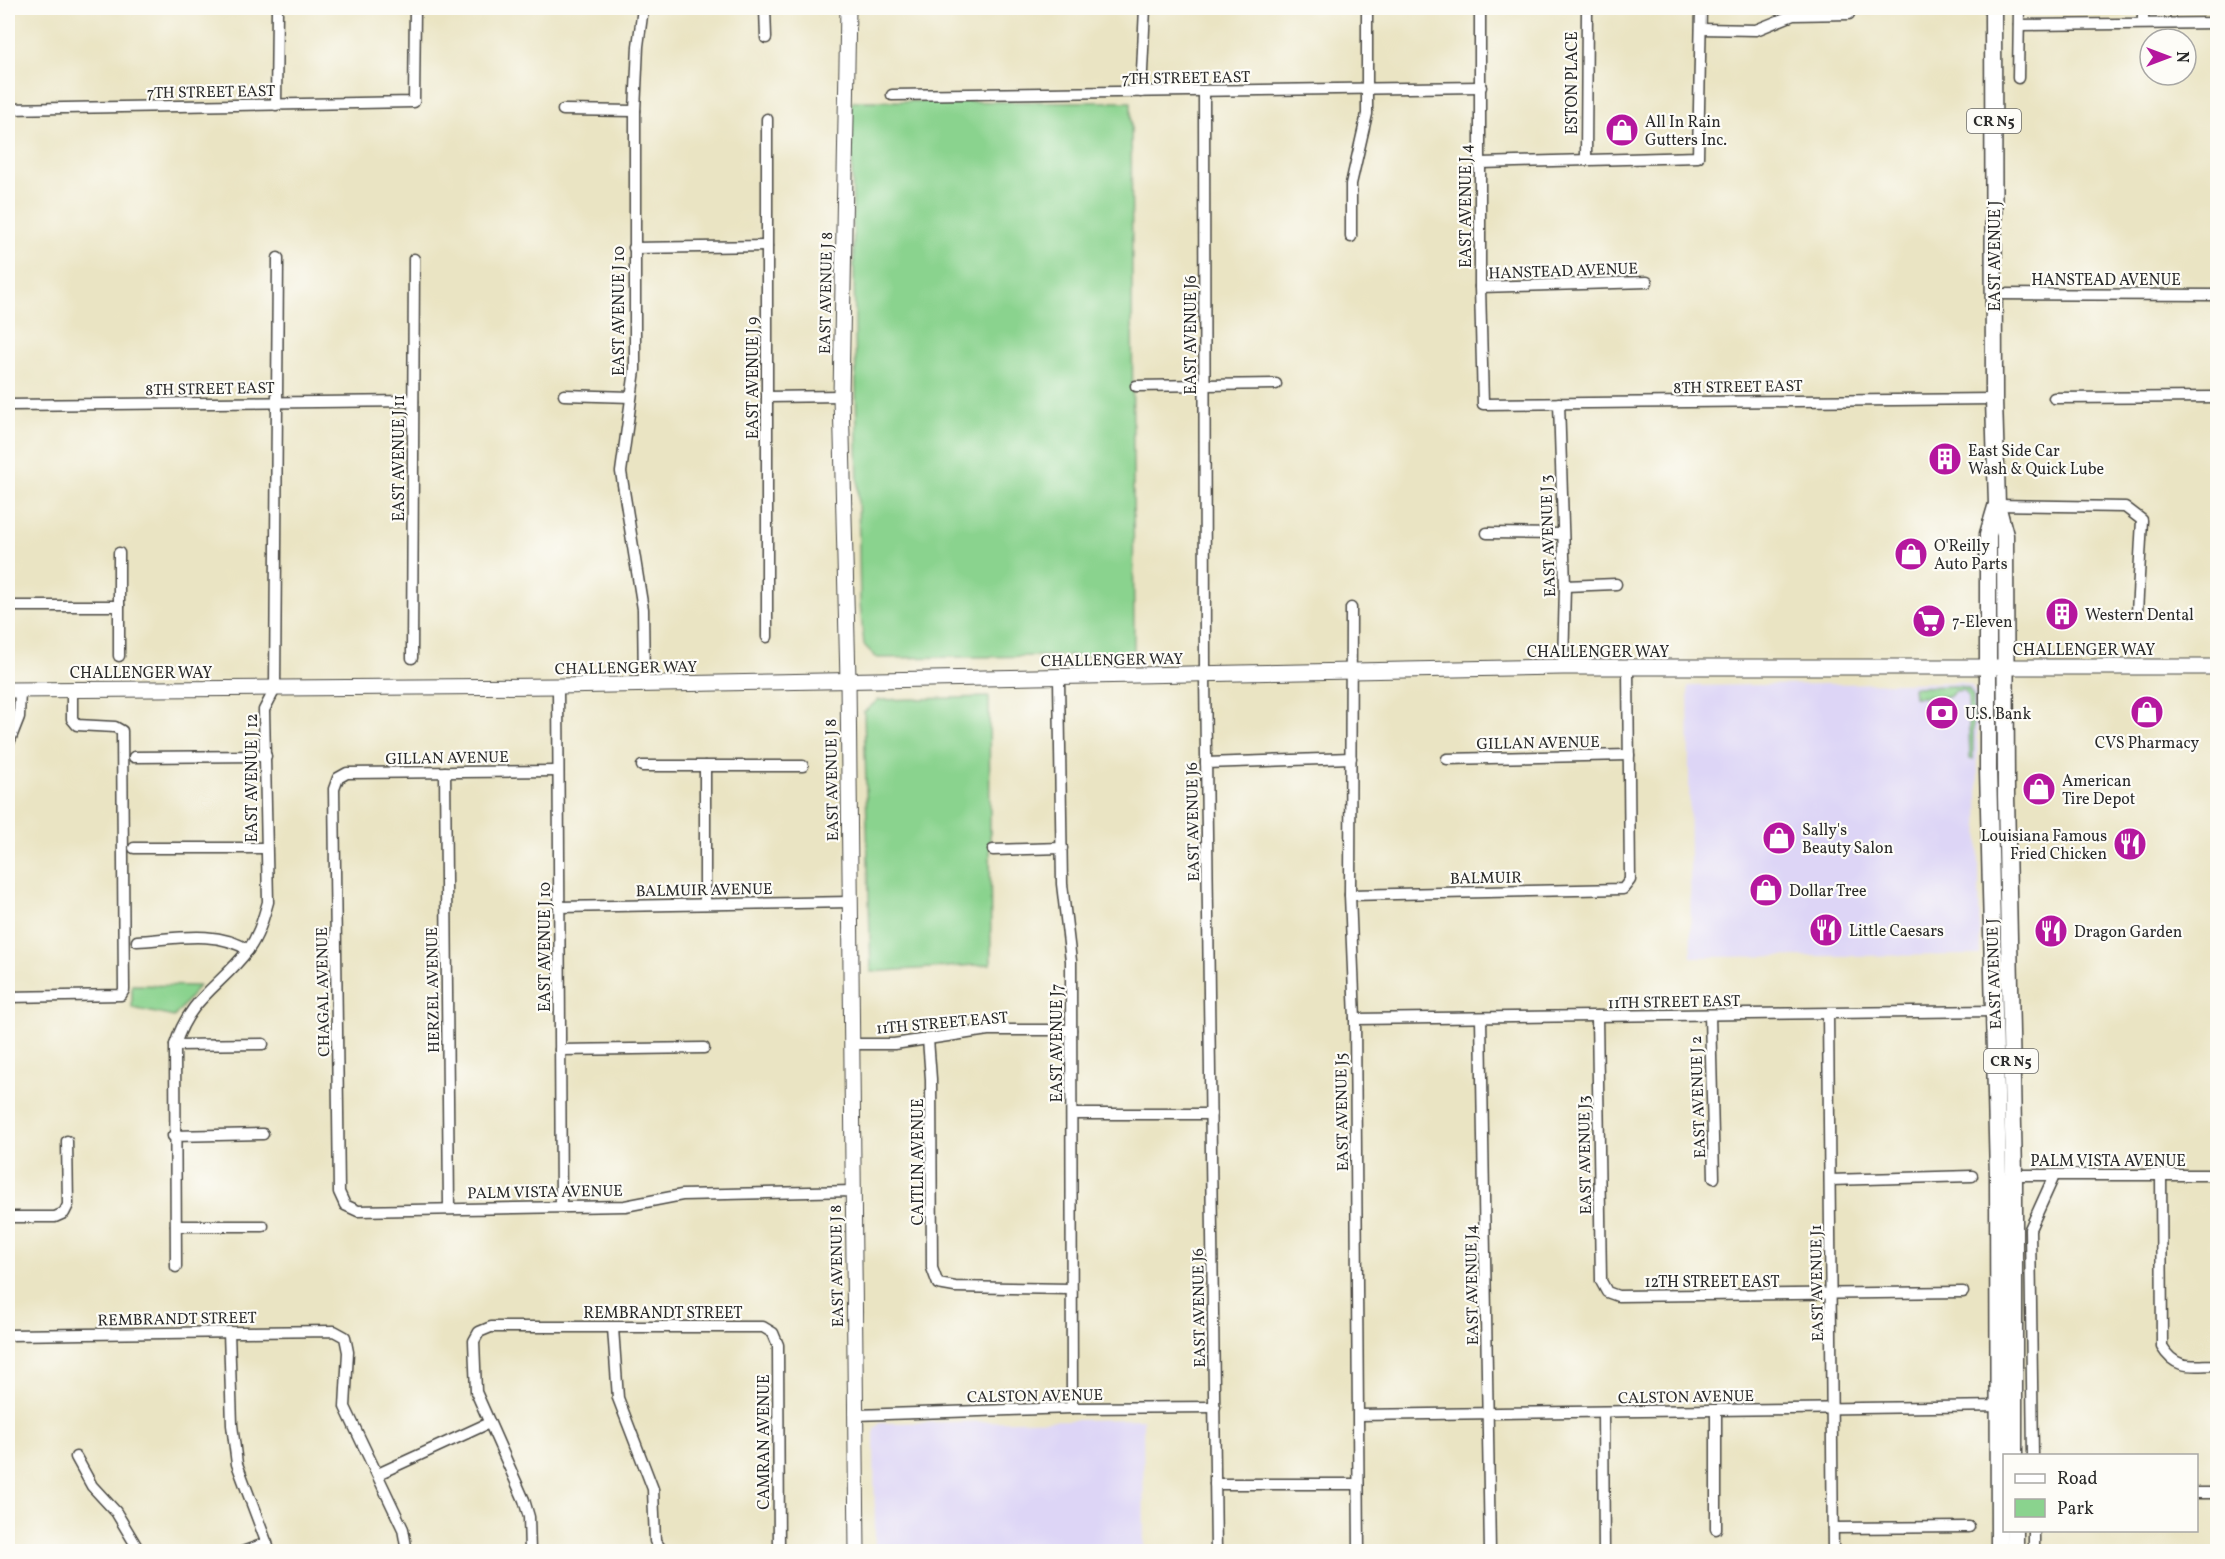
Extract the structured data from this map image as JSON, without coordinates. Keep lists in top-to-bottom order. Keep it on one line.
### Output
{"streets":{"main road":["CR N5","EAST AVENUE J","EAST AVENUE J 8","CHALLENGER WAY"],"street":["7TH STREET EAST","ESTON PLACE","EAST AVENUE J 4","HANSTEAD AVENUE","EAST AVENUE J 10","EAST AVENUE J6","EAST AVENUE J 9","8TH STREET EAST","EAST AVENUE J 11","EAST AVENUE J 3","GILLAN AVENUE","EAST AVENUE J 12","BALMUIR","BALMUIR AVENUE","HERZEL AVENUE","CHAGAL AVENUE","11TH STREET EAST","EAST AVENUE J7","EAST AVENUE J 2","EAST AVENUE J5","EAST AVENUE J3","PALM VISTA AVENUE","CAITLIN AVENUE","12TH STREET EAST","EAST AVENUE J1","EAST AVENUE J4","REMBRANDT STREET","CALSTON AVENUE","CAMRAN AVENUE"]},"crossings":[["7TH STREET EAST","EAST AVENUE J 4"],["7TH STREET EAST","EAST AVENUE J6"],["EAST AVENUE J 4","HANSTEAD AVENUE"],["EAST AVENUE J 4","8TH STREET EAST"],["EAST AVENUE J","HANSTEAD AVENUE"],["EAST AVENUE J","8TH STREET EAST"],["EAST AVENUE J","CHALLENGER WAY"],["EAST AVENUE J","11TH STREET EAST"],["EAST AVENUE J","PALM VISTA AVENUE"],["EAST AVENUE J","CALSTON AVENUE"],["EAST AVENUE J 8","CHALLENGER WAY"],["EAST AVENUE J 8","BALMUIR AVENUE"],["EAST AVENUE J 8","11TH STREET EAST"],["EAST AVENUE J 8","PALM VISTA AVENUE"],["EAST AVENUE J 8","CALSTON AVENUE"],["EAST AVENUE J 10","CHALLENGER WAY"],["EAST AVENUE J 10","GILLAN AVENUE"],["EAST AVENUE J 10","BALMUIR AVENUE"],["EAST AVENUE J 10","PALM VISTA AVENUE"],["EAST AVENUE J6","CHALLENGER WAY"],["EAST AVENUE J6","CALSTON AVENUE"],["8TH STREET EAST","EAST AVENUE J 11"],["8TH STREET EAST","EAST AVENUE J 3"],["8TH STREET EAST","EAST AVENUE J 12"],["EAST AVENUE J 3","CHALLENGER WAY"],["CHALLENGER WAY","EAST AVENUE J 12"],["CHALLENGER WAY","EAST AVENUE J7"],["CHALLENGER WAY","EAST AVENUE J5"],["GILLAN AVENUE","BALMUIR"],["GILLAN AVENUE","HERZEL AVENUE"],["GILLAN AVENUE","CHAGAL AVENUE"],["BALMUIR","EAST AVENUE J5"],["HERZEL AVENUE","PALM VISTA AVENUE"],["CHAGAL AVENUE","PALM VISTA AVENUE"],["11TH STREET EAST","EAST AVENUE J7"],["11TH STREET EAST","EAST AVENUE J 2"],["11TH STREET EAST","EAST AVENUE J5"],["11TH STREET EAST","EAST AVENUE J3"],["11TH STREET EAST","CAITLIN AVENUE"],["11TH STREET EAST","EAST AVENUE J1"],["11TH STREET EAST","EAST AVENUE J4"],["EAST AVENUE J7","CAITLIN AVENUE"],["EAST AVENUE J7","CALSTON AVENUE"],["EAST AVENUE J5","CALSTON AVENUE"],["EAST AVENUE J3","12TH STREET EAST"],["12TH STREET EAST","EAST AVENUE J1"],["EAST AVENUE J1","CALSTON AVENUE"],["EAST AVENUE J4","CALSTON AVENUE"],["REMBRANDT STREET","CAMRAN AVENUE"]],"places":{"shop":["All In Rain Gutters Inc.","O'Reilly Auto Parts","CVS Pharmacy","American Tire Depot","Sally's Beauty Salon","Dollar Tree"],"building":["East Side Car Wash & Quick Lube","Western Dental"],"supermarket":["7-Eleven"],"bank":["U.S. Bank"],"restaurant":["Louisiana Famous Fried Chicken","Little Caesars","Dragon Garden"]},"legend":["Road","Park"],"north":"right"}
